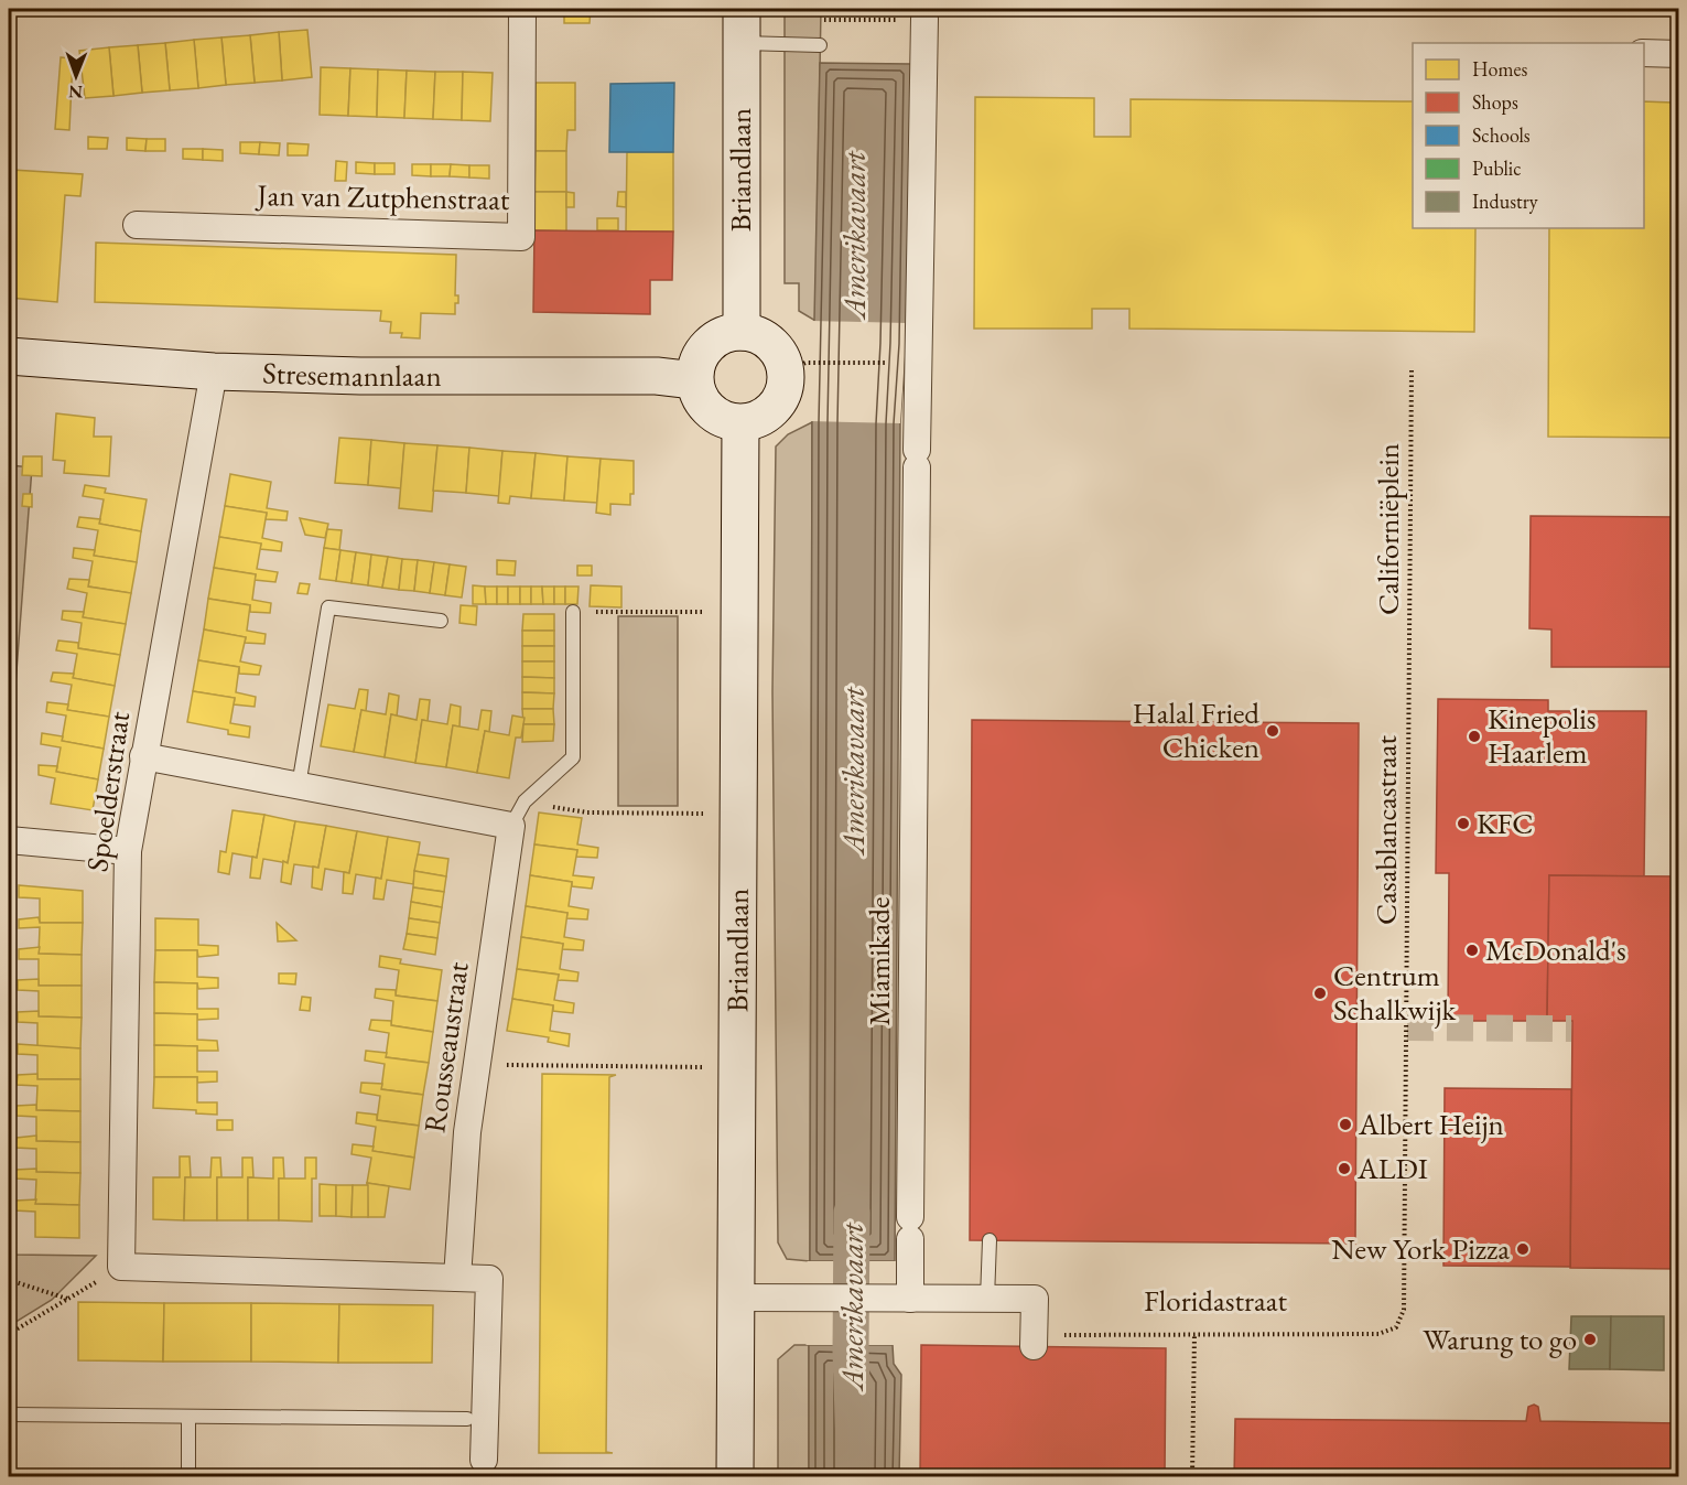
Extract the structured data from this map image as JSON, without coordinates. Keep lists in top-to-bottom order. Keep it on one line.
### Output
{"streets":{"street":["Briandlaan","Jan van Zutphenstraat","Stresemannlaan","Spoelderstraat","Miamikade","Rousseaustraat"],"path":["Californiëplein","Casablancastraat","Floridastraat"]},"crossings":[["Briandlaan","Stresemannlaan"],["Stresemannlaan","Spoelderstraat"],["Californiëplein","Casablancastraat"],["Casablancastraat","Floridastraat"]],"water":["Amerikavaart"],"places":["Halal Fried Chicken","Kinepolis Haarlem","KFC","McDonald's","Centrum Schalkwijk","Albert Heijn","ALDI","New York Pizza","Warung to go"],"legend":["Homes","Shops","Schools","Public","Industry"],"north":"bottom"}
